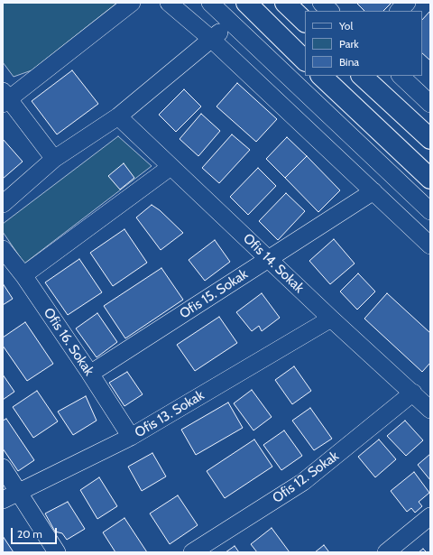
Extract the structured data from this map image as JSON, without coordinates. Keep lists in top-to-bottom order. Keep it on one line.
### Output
{"streets":{"street":["Ofis 14. Sokak","Ofis 15. Sokak","Ofis 16. Sokak","Ofis 13. Sokak","Ofis 12. Sokak"]},"crossings":[["Ofis 14. Sokak","Ofis 15. Sokak"],["Ofis 14. Sokak","Ofis 13. Sokak"],["Ofis 14. Sokak","Ofis 12. Sokak"],["Ofis 15. Sokak","Ofis 16. Sokak"],["Ofis 16. Sokak","Ofis 13. Sokak"]],"legend":["Yol","Park","Bina"],"scale_bar":"20 m"}
